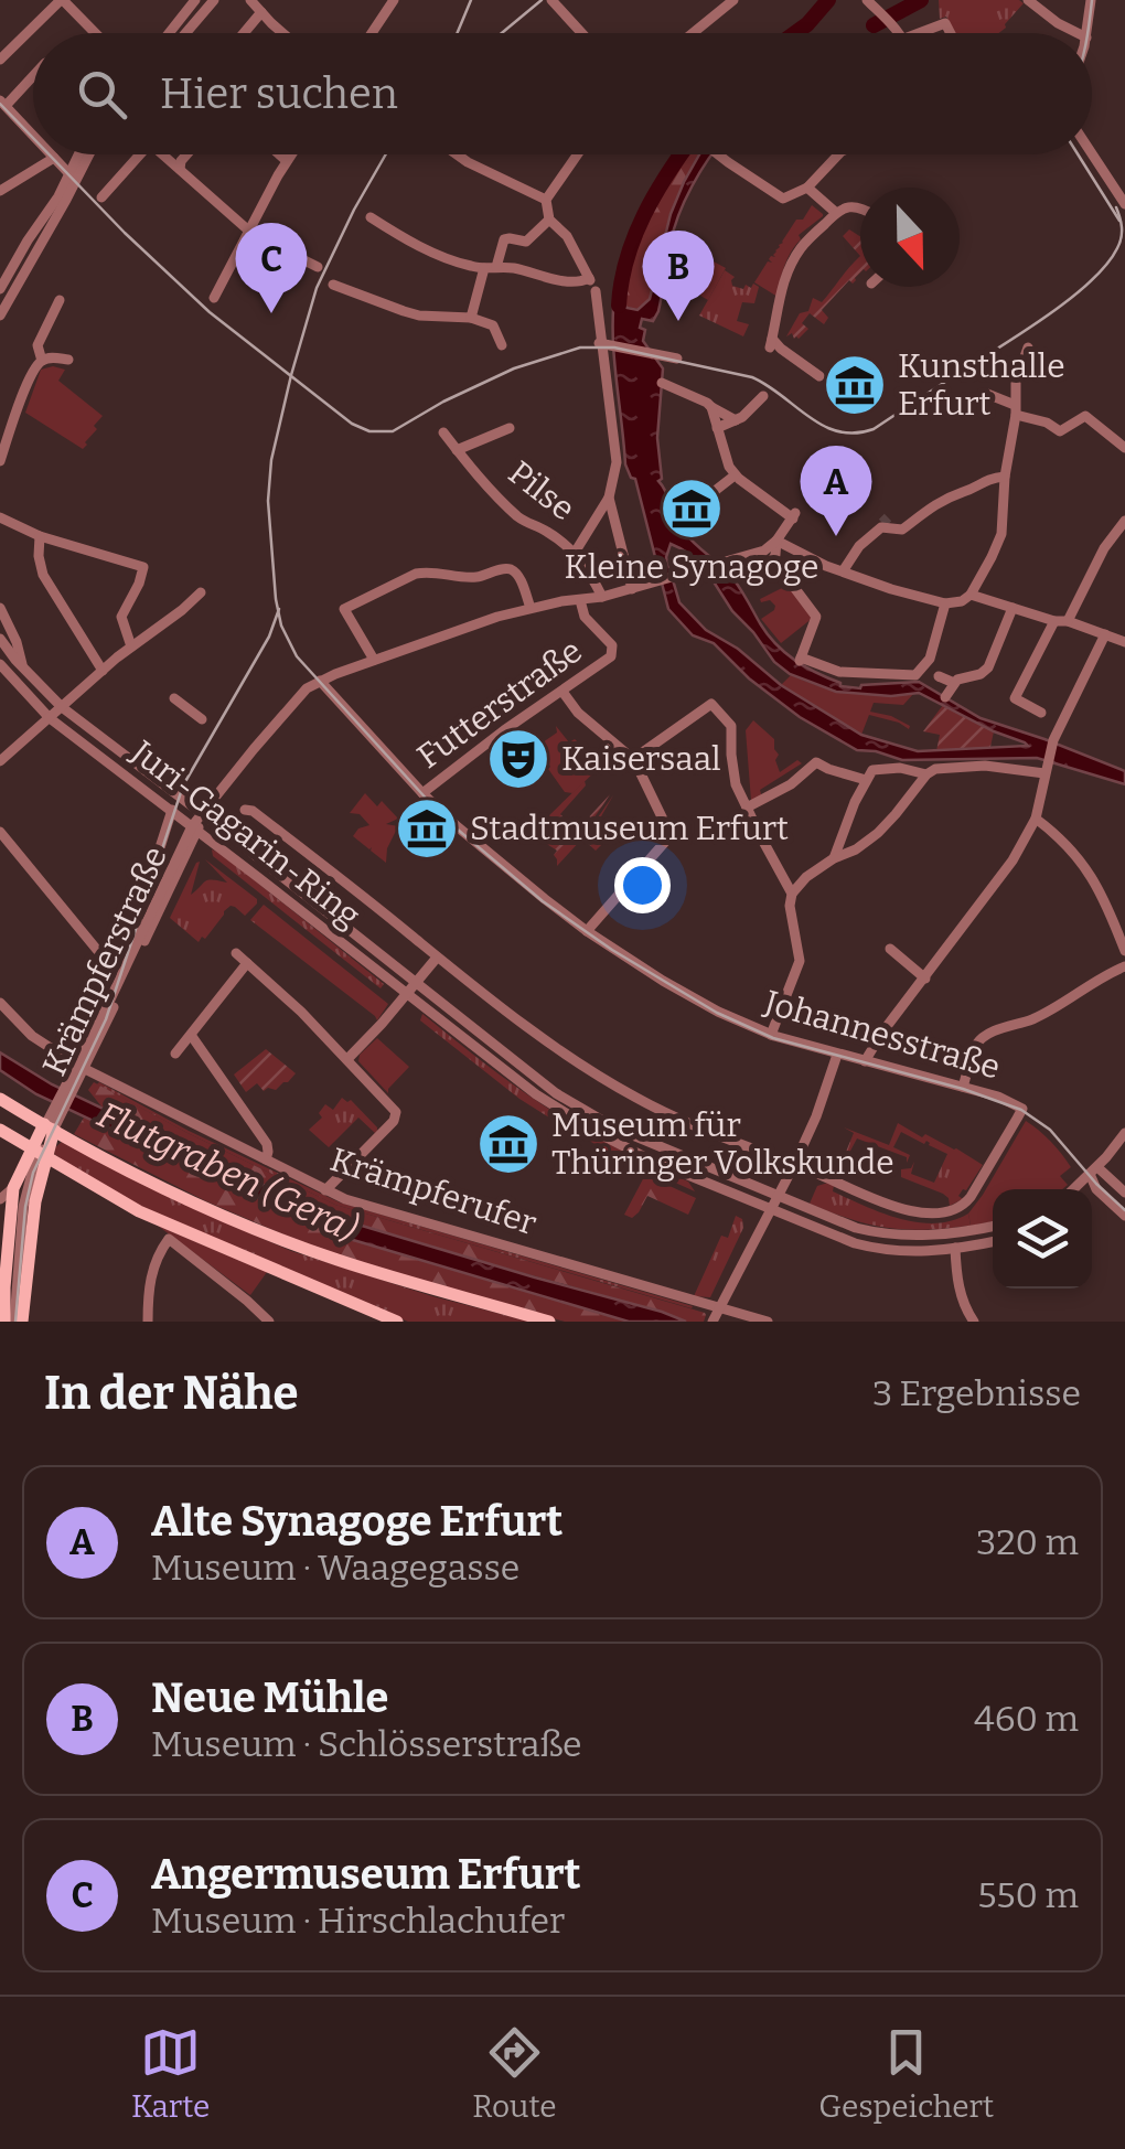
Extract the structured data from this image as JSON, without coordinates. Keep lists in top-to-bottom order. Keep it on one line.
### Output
{"streets":{"street":["Pilse","Futterstraße","Juri-Gagarin-Ring","Krämpferstraße","Johannesstraße","Krämpferufer"]},"crossings":[["Futterstraße","Johannesstraße"],["Juri-Gagarin-Ring","Krämpferstraße"],["Juri-Gagarin-Ring","Johannesstraße"],["Krämpferstraße","Johannesstraße"],["Krämpferstraße","Krämpferufer"]],"water":["Flutgraben (Gera)"],"places":{"museum":["Kunsthalle Erfurt","Kleine Synagoge","Stadtmuseum Erfurt","Museum für Thüringer Volkskunde"],"theatre":["Kaisersaal"]},"north":"bottom","page":{"search":"Hier suchen","pins":["C","B","A"],"heading":["In der Nähe","3 Ergebnisse"],"list":[{"mark":"A","name":"Alte Synagoge Erfurt","note":"Museum · Waagegasse","value":"320 m"},{"mark":"B","name":"Neue Mühle","note":"Museum · Schlösserstraße","value":"460 m"},{"mark":"C","name":"Angermuseum Erfurt","note":"Museum · Hirschlachufer","value":"550 m"}],"nav":["Karte","Route","Gespeichert"]}}
